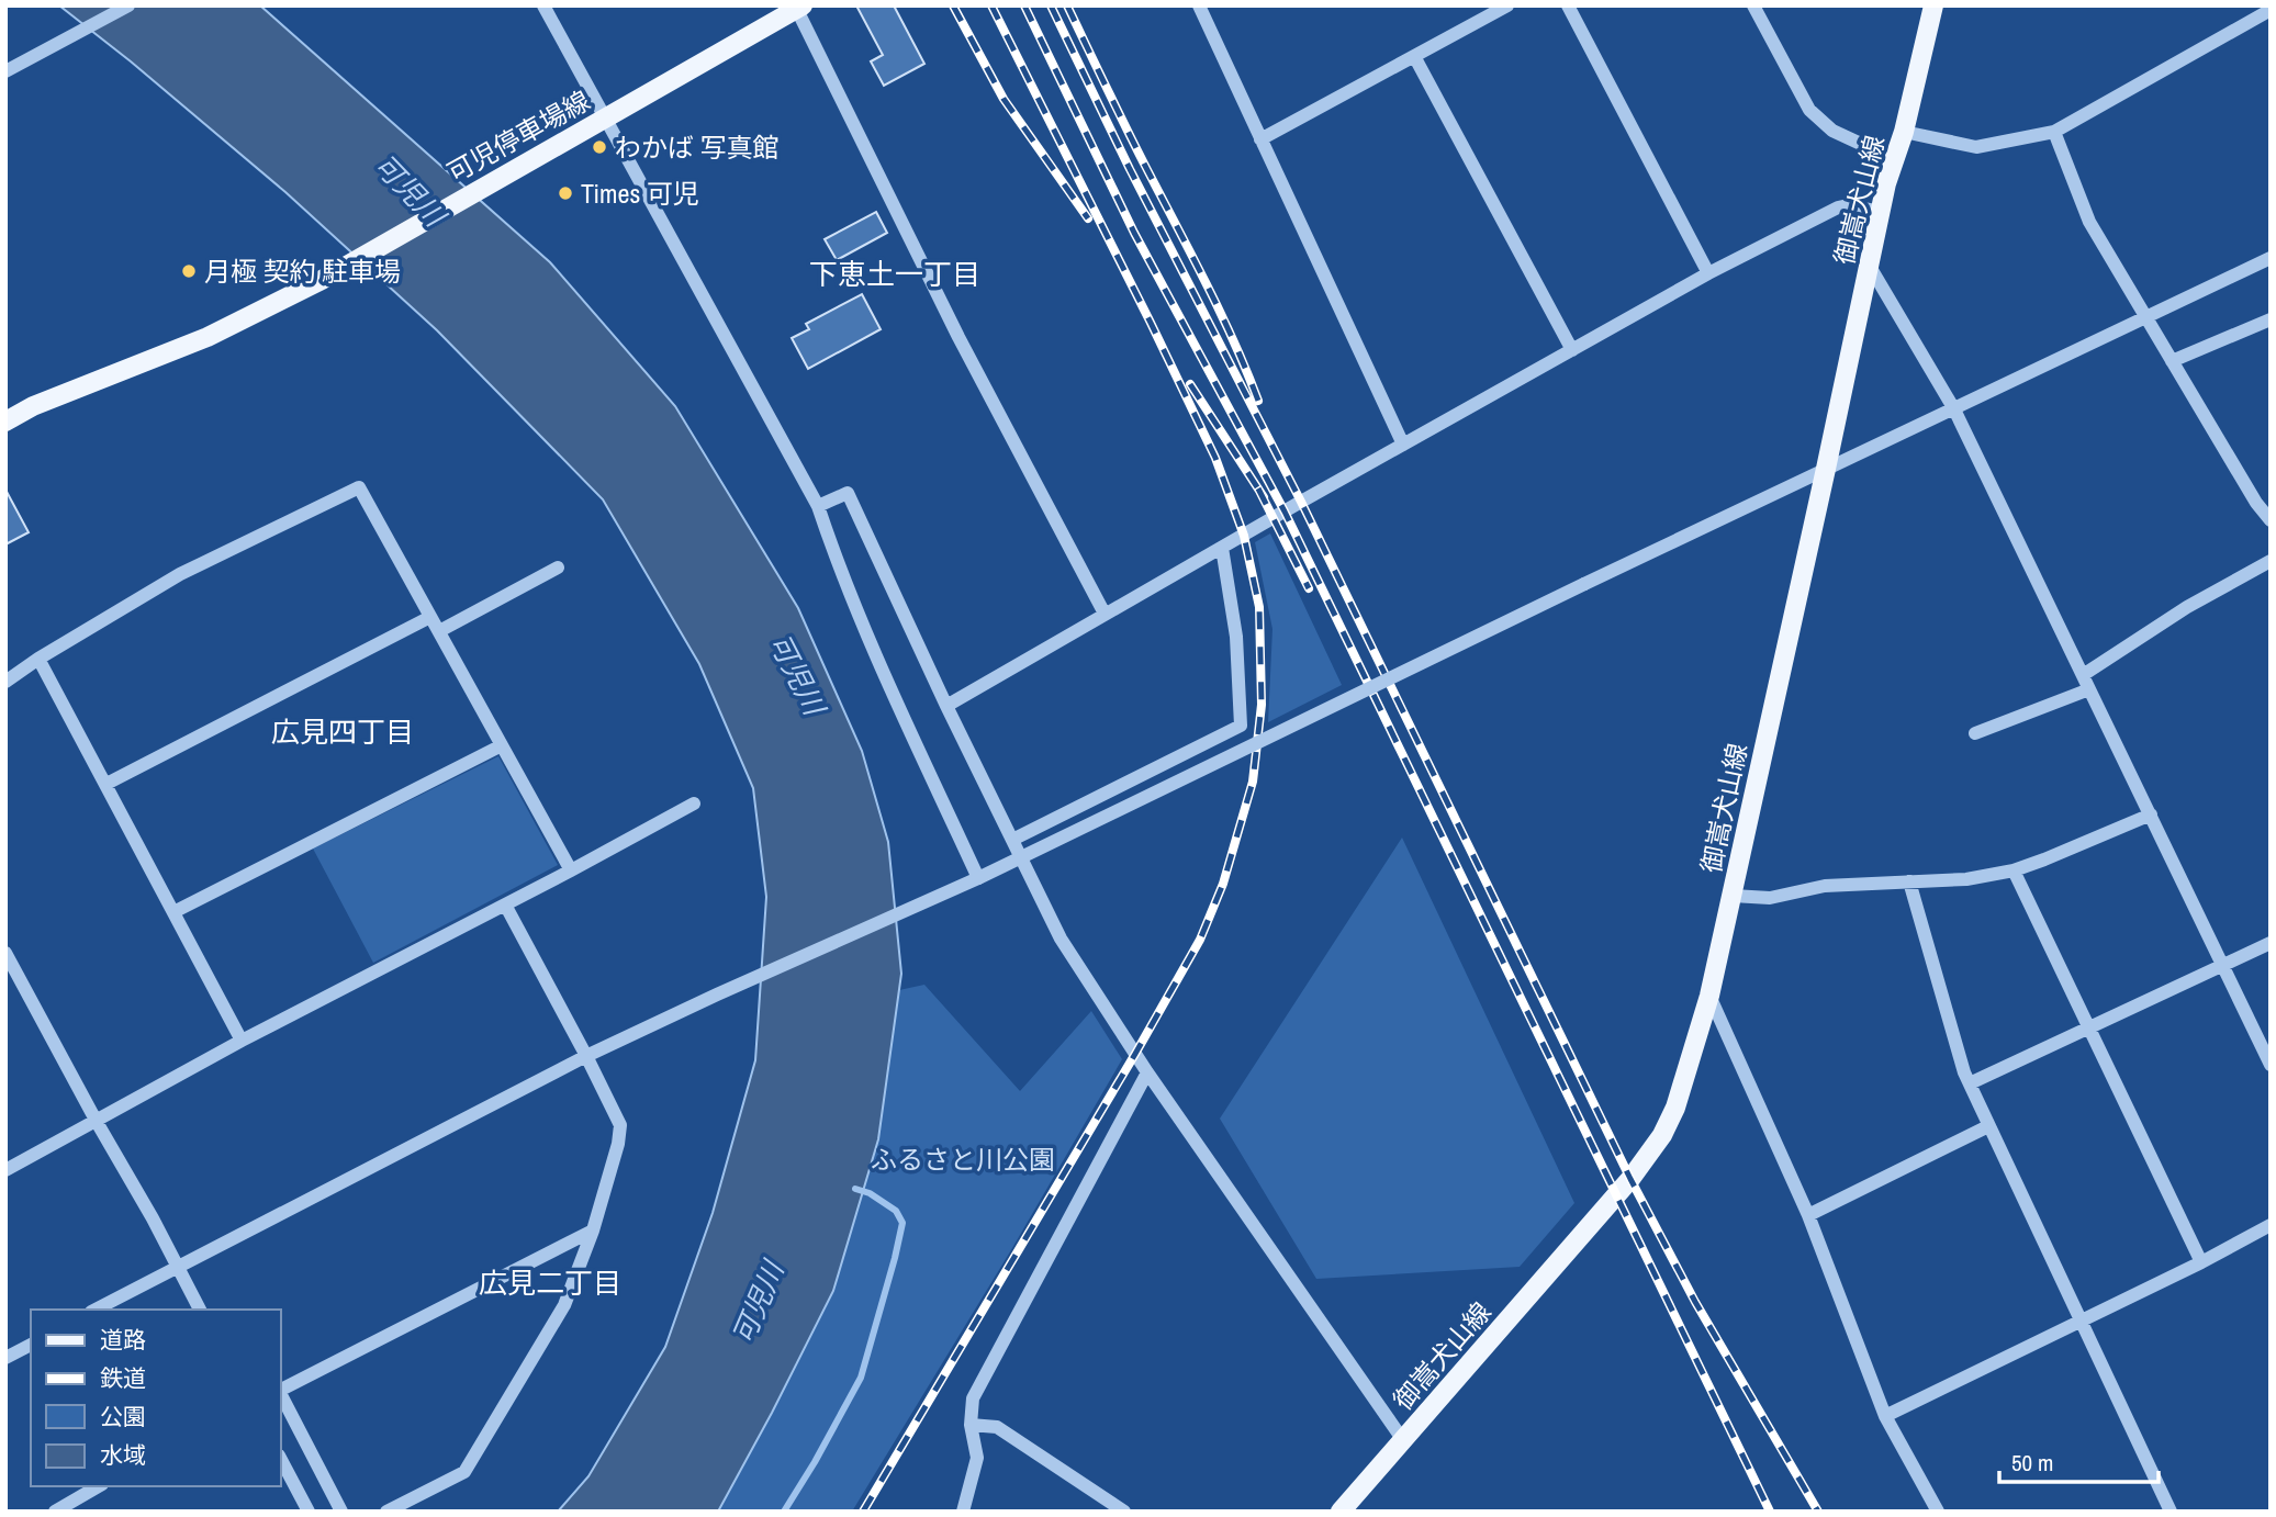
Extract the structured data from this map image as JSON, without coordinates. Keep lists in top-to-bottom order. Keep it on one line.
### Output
{"streets":{"main road":["可児停車場線","御嵩犬山線"]},"districts":["下恵土一丁目","広見四丁目","広見二丁目"],"water":["可児川"],"parks":["ふるさと川公園"],"places":["わかば 写真館","Times 可児","月極 契約 駐車場"],"legend":["道路","鉄道","公園","水域"],"scale_bar":"50 m"}
